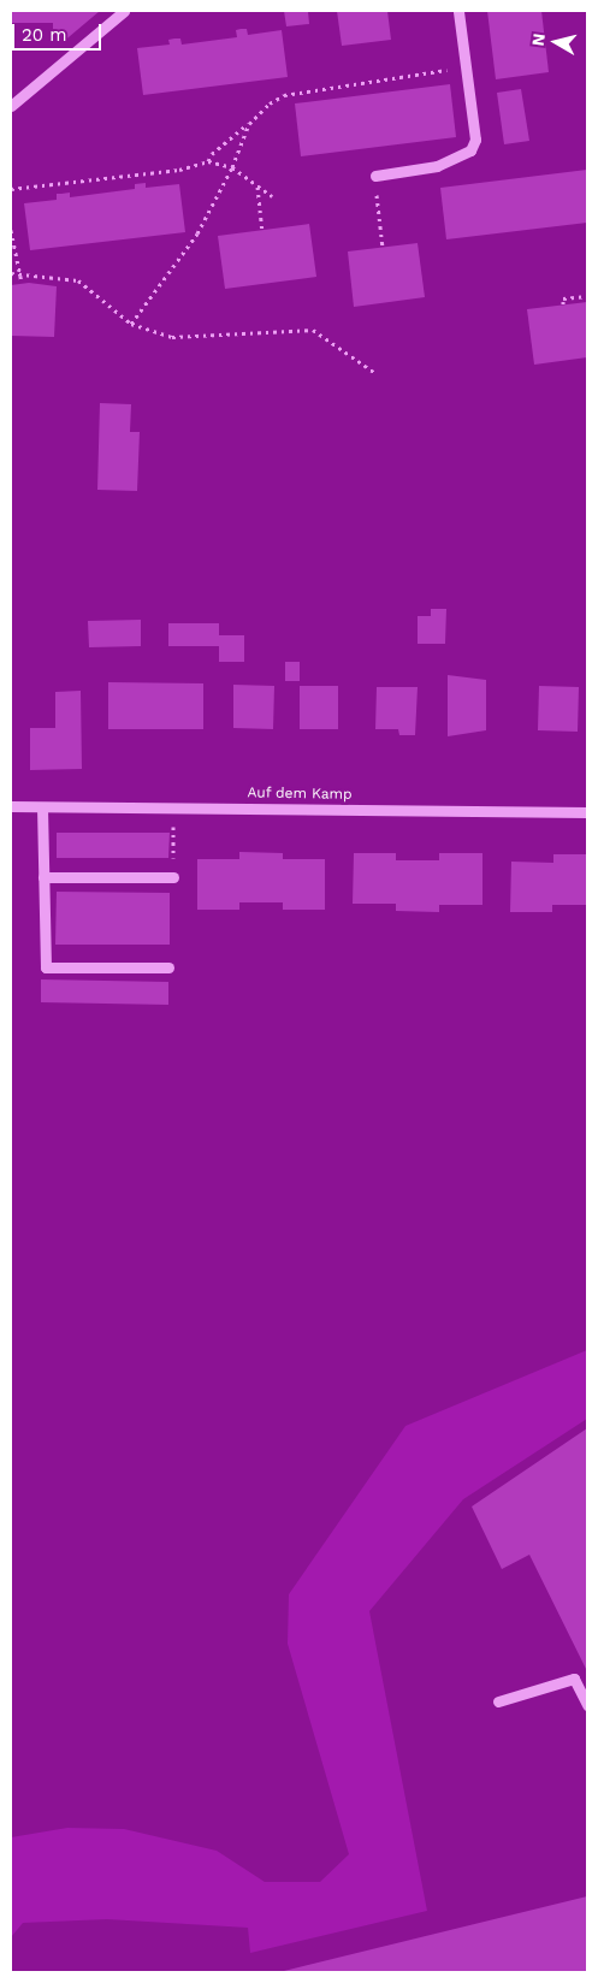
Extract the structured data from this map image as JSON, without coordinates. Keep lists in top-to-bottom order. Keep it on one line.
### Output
{"streets":{"street":["Auf dem Kamp"]},"scale_bar":"20 m","north":"left"}
